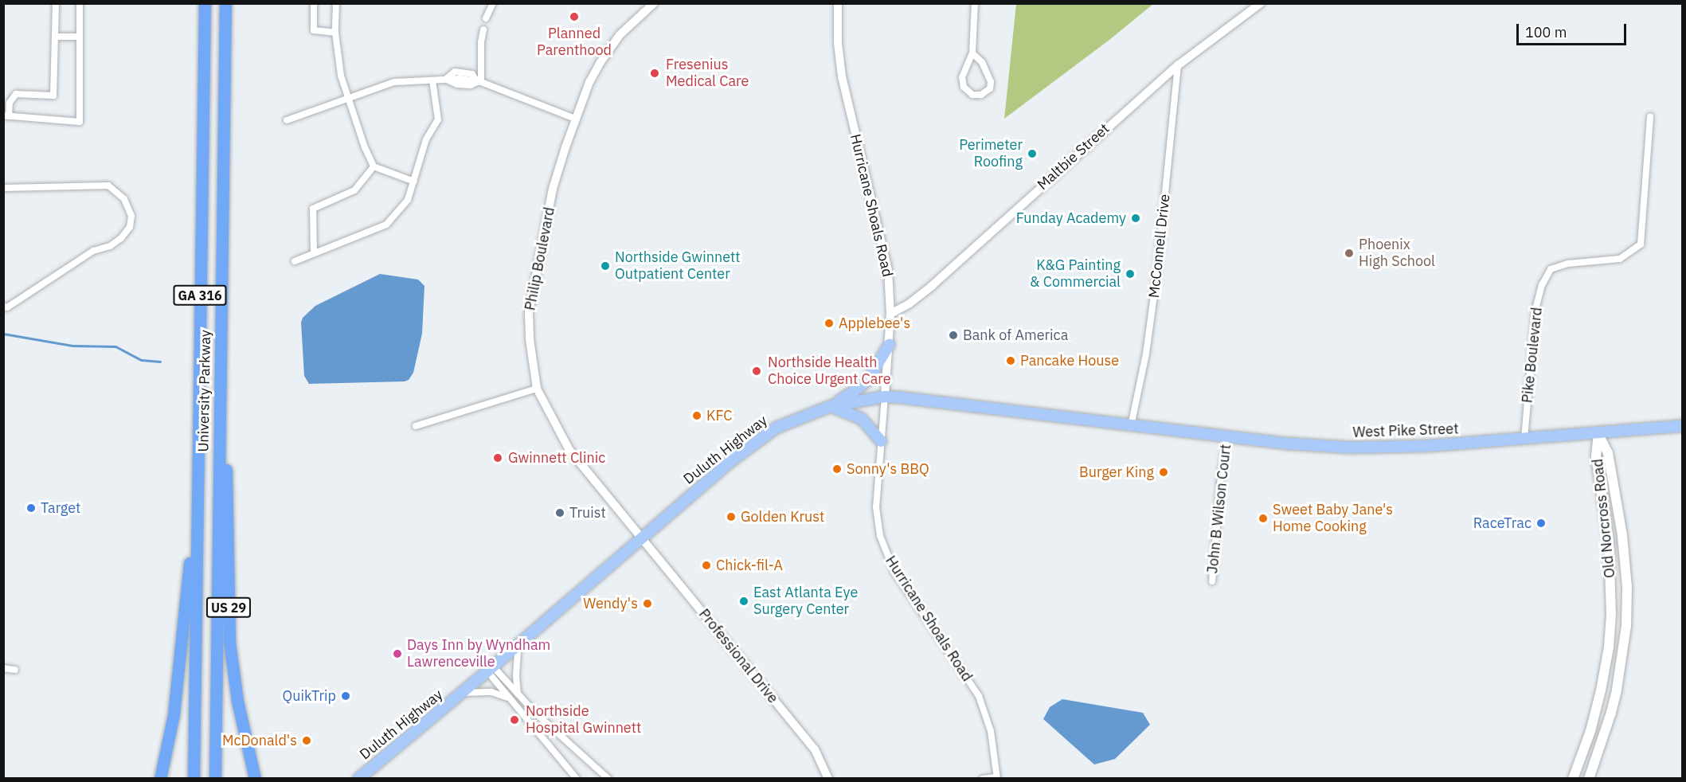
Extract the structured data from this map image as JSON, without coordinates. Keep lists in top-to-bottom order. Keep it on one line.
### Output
{"streets":{"highway":["GA 316","University Parkway","US 29"],"main road":["West Pike Street","Duluth Highway","Old Norcross Road"],"street":["Maltbie Street","Hurricane Shoals Road","McConnell Drive","Philip Boulevard","Pike Boulevard","John B Wilson Court","Professional Drive"]},"crossings":[["Maltbie Street","Hurricane Shoals Road"],["Maltbie Street","McConnell Drive"],["Hurricane Shoals Road","Duluth Highway"],["McConnell Drive","West Pike Street"],["McConnell Drive","Duluth Highway"],["Philip Boulevard","Duluth Highway"],["Philip Boulevard","Professional Drive"],["Pike Boulevard","West Pike Street"],["University Parkway","US 29"],["West Pike Street","Duluth Highway"],["West Pike Street","John B Wilson Court"],["West Pike Street","Old Norcross Road"],["Duluth Highway","Professional Drive"]],"places":["Planned Parenthood","Fresenius Medical Care","Perimeter Roofing","Funday Academy","Phoenix High School","Northside Gwinnett Outpatient Center","K&G Painting & Commercial","Applebee's","Bank of America","Pancake House","Northside Health Choice Urgent Care","KFC","Gwinnett Clinic","Sonny's BBQ","Burger King","Target","Truist","Golden Krust","Sweet Baby Jane's Home Cooking","RaceTrac","Chick-fil-A","East Atlanta Eye Surgery Center","Wendy's","Days Inn by Wyndham Lawrenceville","QuikTrip","Northside Hospital Gwinnett","McDonald's"],"scale_bar":"100 m"}
